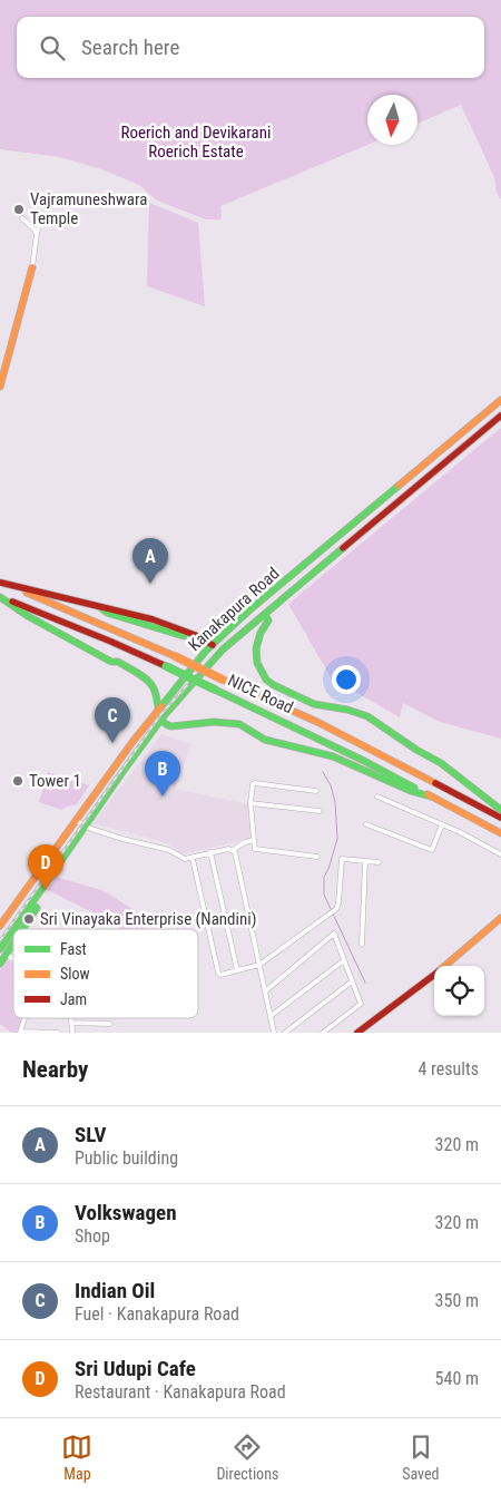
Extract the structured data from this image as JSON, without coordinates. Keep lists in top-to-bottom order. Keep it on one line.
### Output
{"streets":{"main road":["Kanakapura Road","NICE Road"]},"parks":["Roerich and Devikarani Roerich Estate"],"places":["Vajramuneshwara Temple","Tower 1","Sri Vinayaka Enterprise (Nandini)"],"legend":["Fast","Slow","Jam"],"north":"bottom","page":{"search":"Search here","pins":["A","C","B","D"],"heading":["Nearby","4 results"],"list":[{"mark":"A","name":"SLV","note":"Public building","value":"320 m"},{"mark":"B","name":"Volkswagen","note":"Shop","value":"320 m"},{"mark":"C","name":"Indian Oil","note":"Fuel · Kanakapura Road","value":"350 m"},{"mark":"D","name":"Sri Udupi Cafe","note":"Restaurant · Kanakapura Road","value":"540 m"}],"nav":["Map","Directions","Saved"]}}
